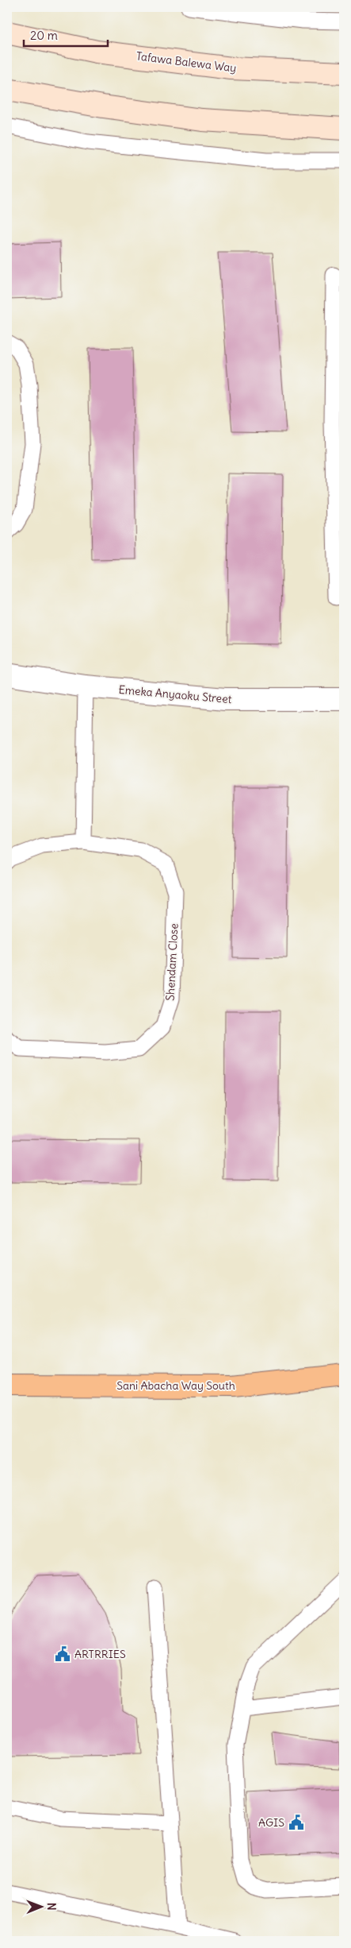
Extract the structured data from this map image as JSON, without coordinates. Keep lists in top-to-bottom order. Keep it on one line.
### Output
{"streets":{"highway":["Sani Abacha Way South"],"main road":["Tafawa Balewa Way"],"street":["Emeka Anyaoku Street"],"lane":["Shendam Close"]},"places":{"public building":["ARTRRIES","AGIS"]},"scale_bar":"20 m","north":"right"}
